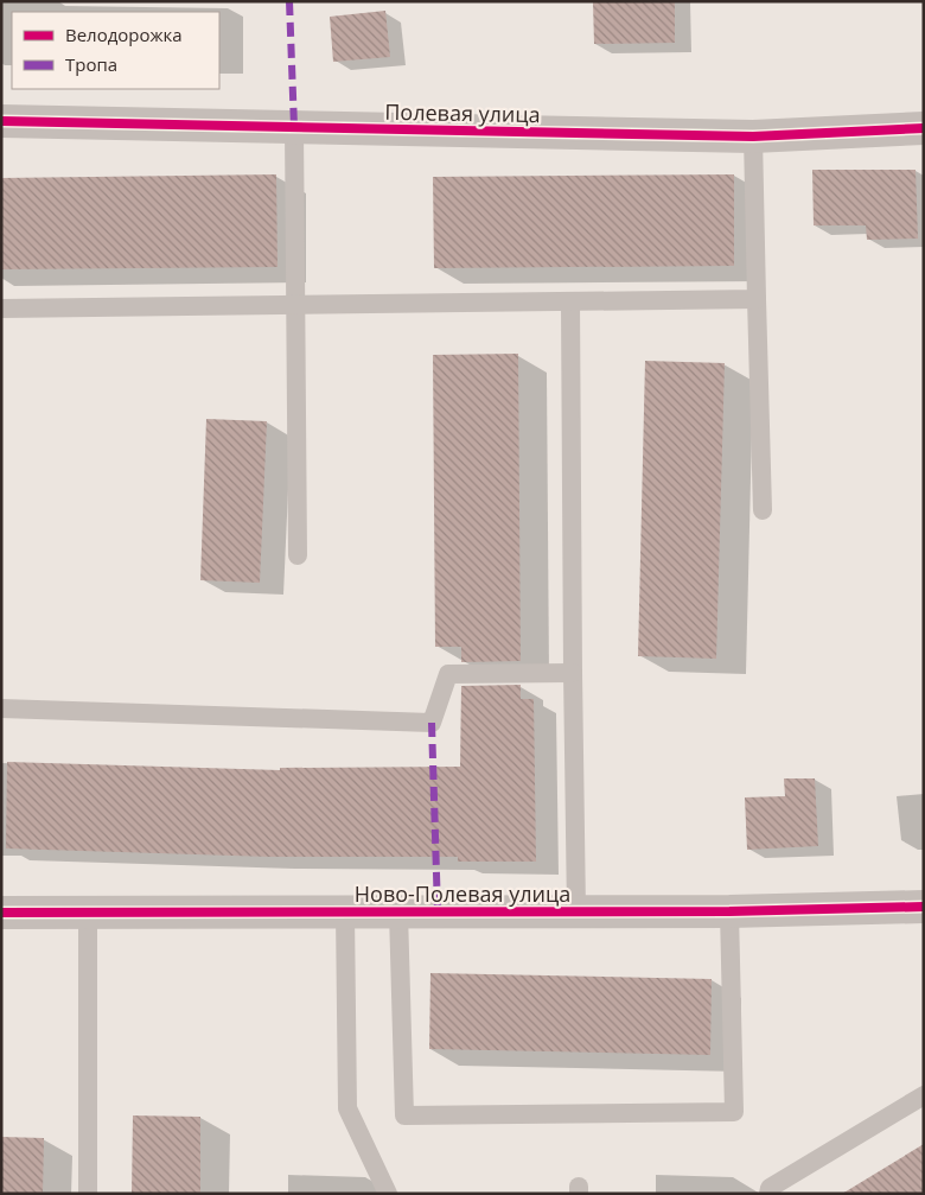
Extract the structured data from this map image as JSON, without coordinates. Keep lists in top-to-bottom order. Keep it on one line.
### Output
{"streets":{"street":["Полевая улица","Ново-Полевая улица"]},"legend":["Велодорожка","Тропа"]}
